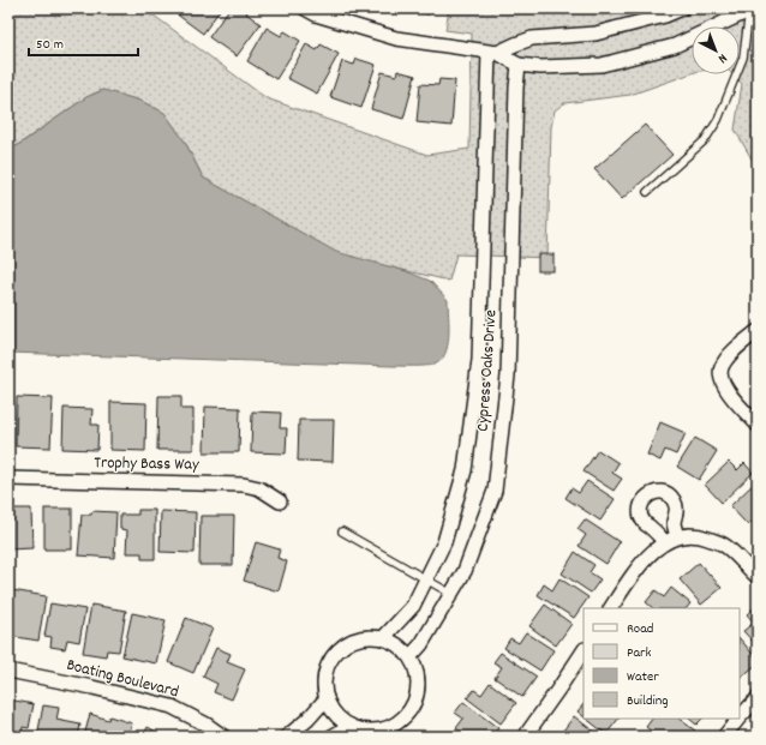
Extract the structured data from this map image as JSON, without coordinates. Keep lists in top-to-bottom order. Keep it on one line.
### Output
{"streets":{"street":["Cypress Oaks Drive","Trophy Bass Way","Boating Boulevard"]},"legend":["Road","Park","Water","Building"],"scale_bar":"50 m","north":"bottom right"}
